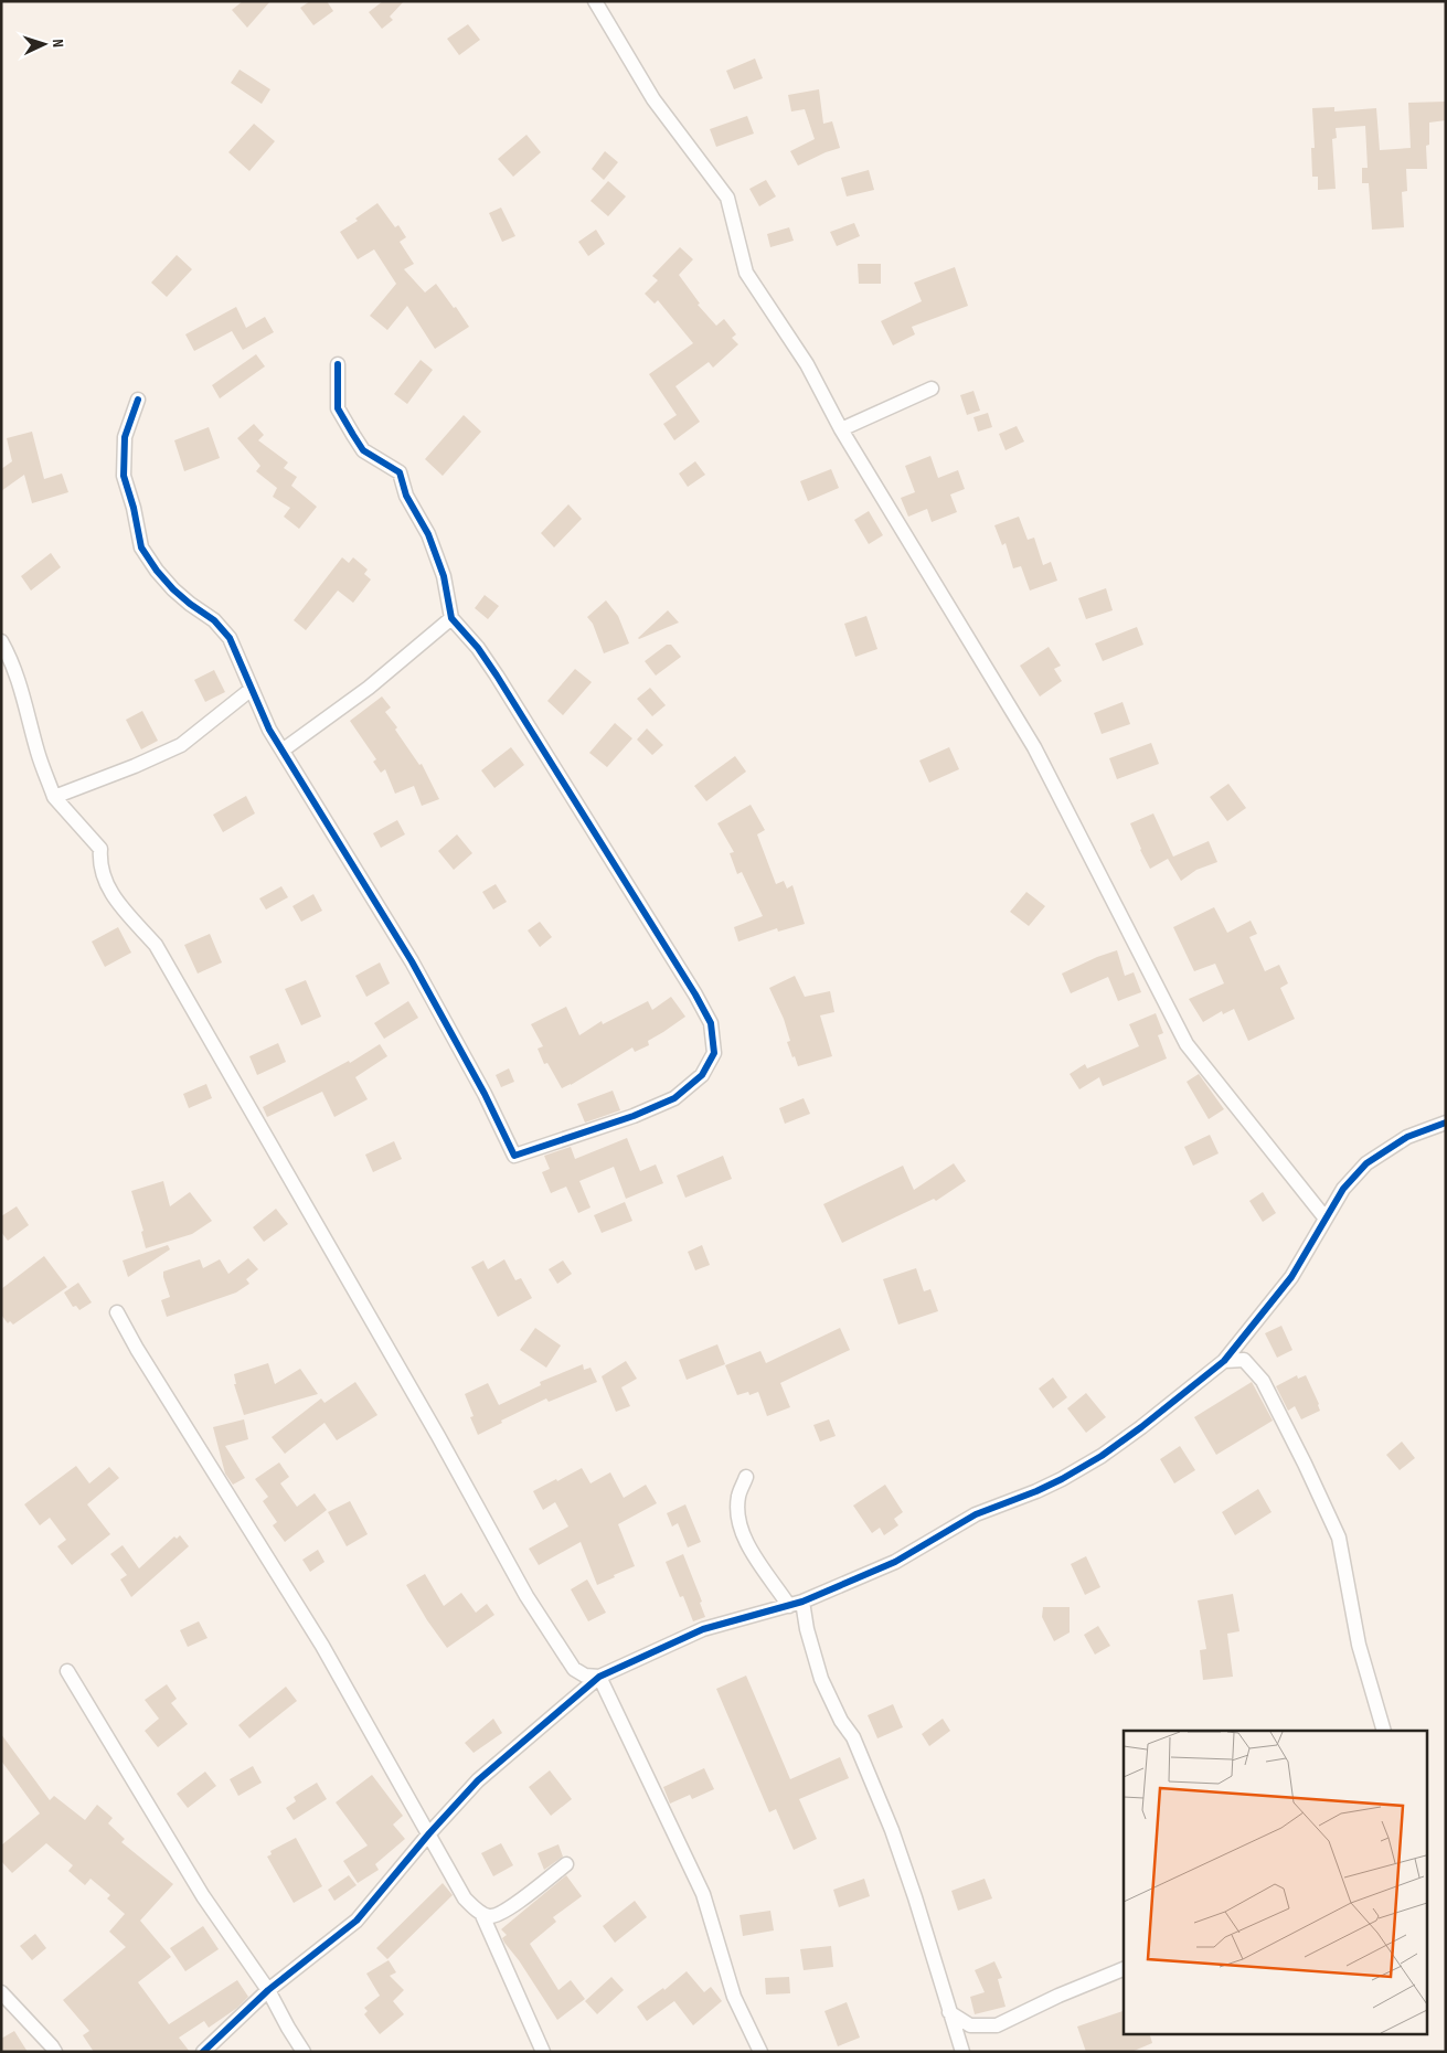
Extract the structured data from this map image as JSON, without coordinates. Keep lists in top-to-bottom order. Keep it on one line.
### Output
{"north":"right"}
